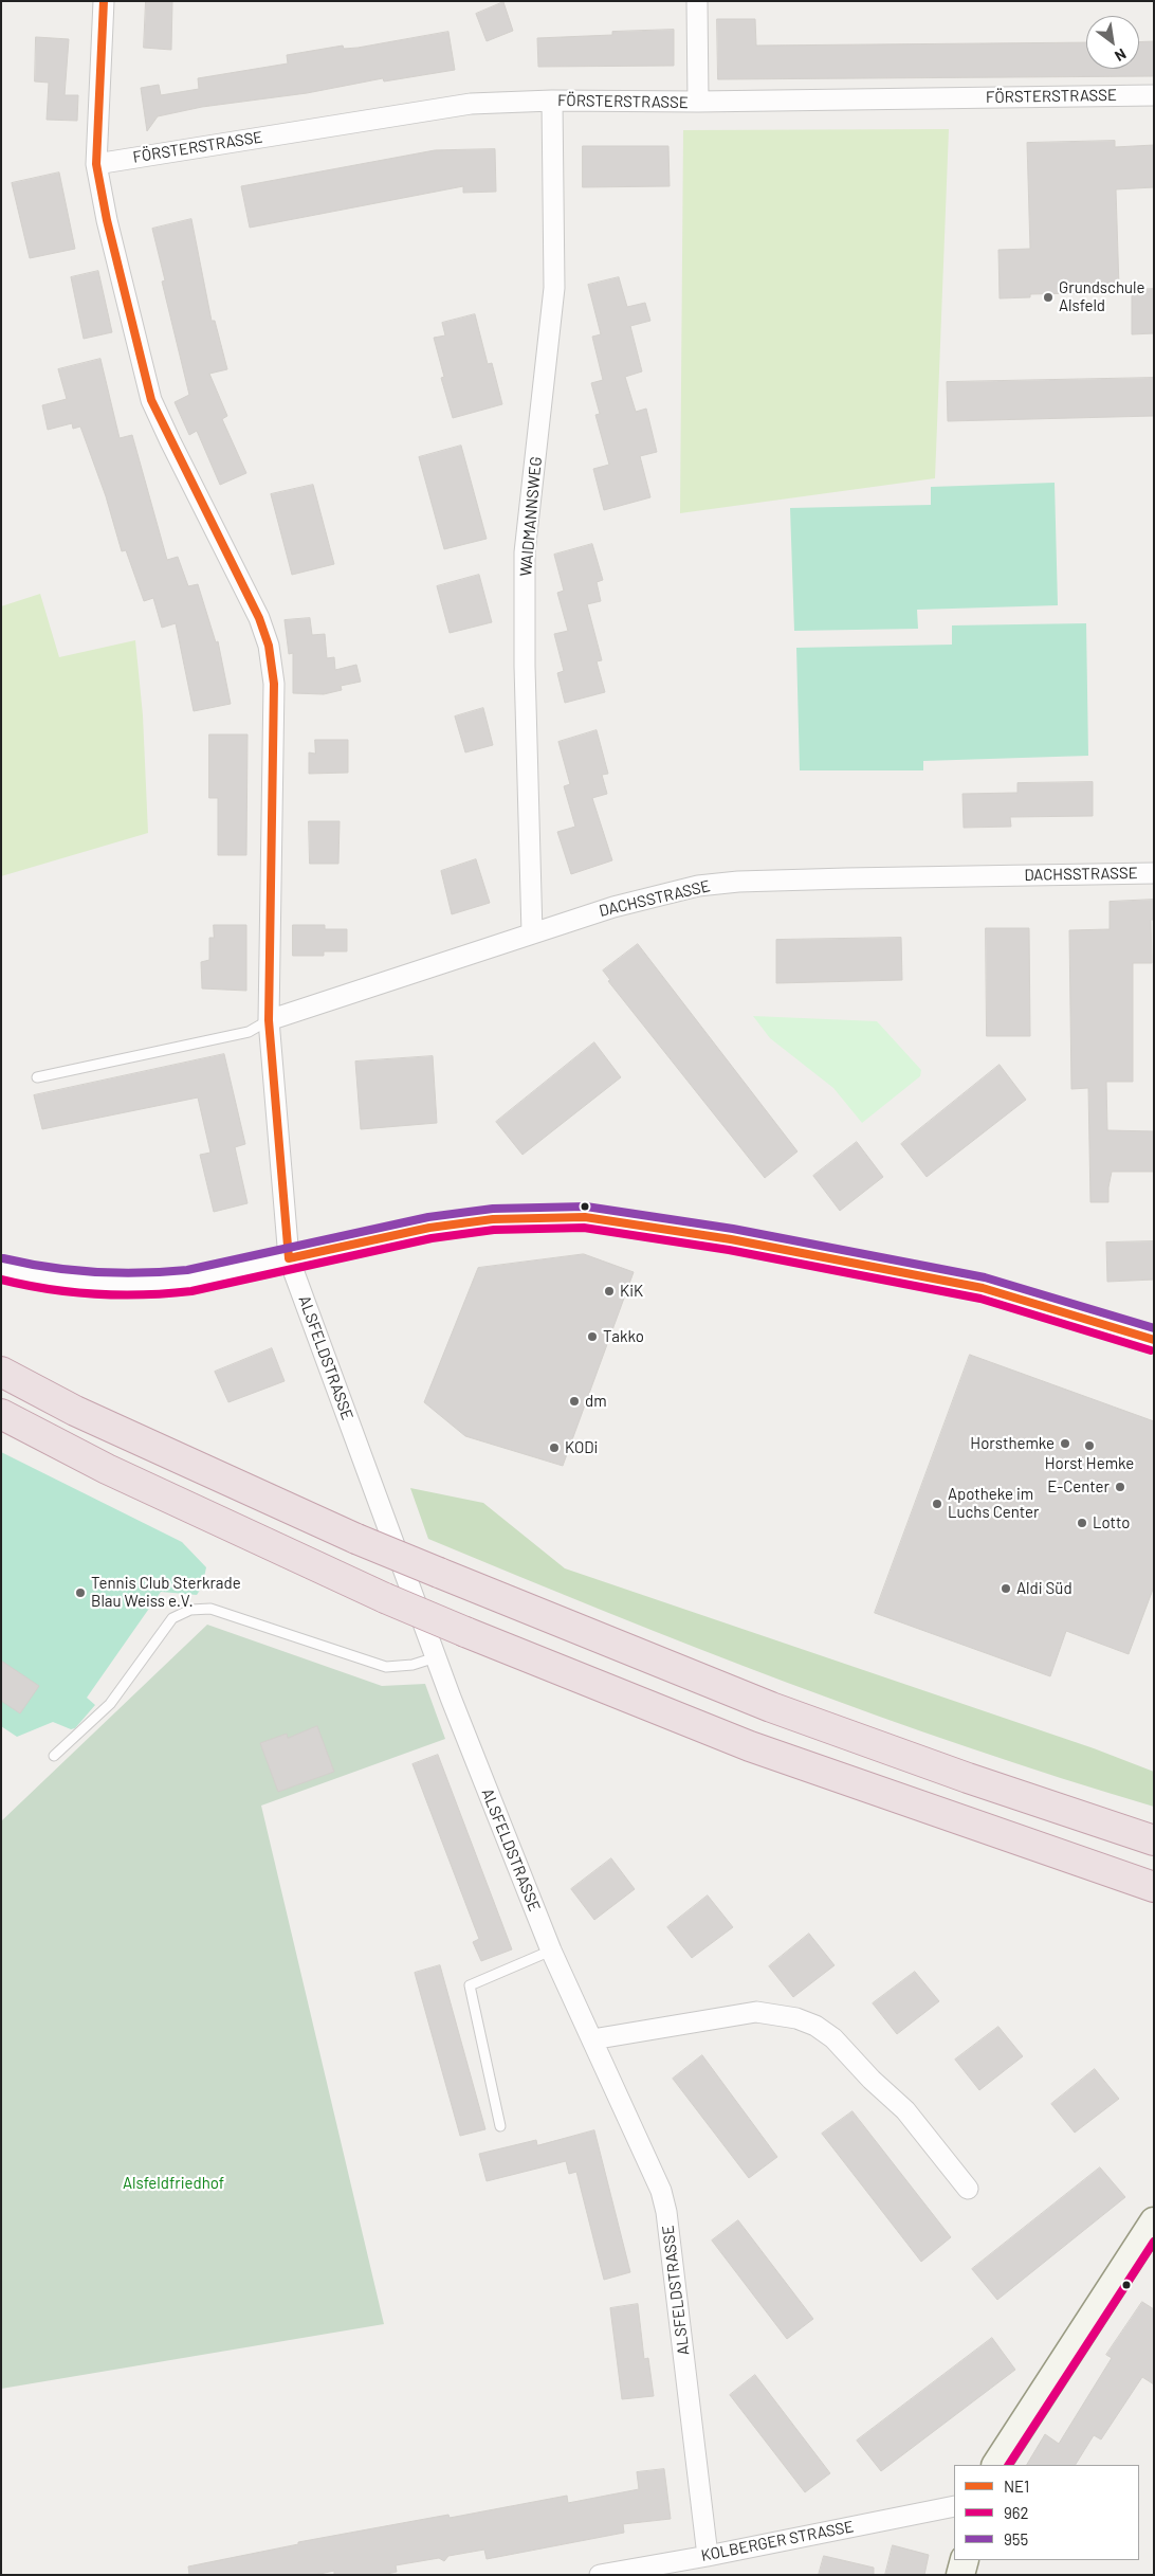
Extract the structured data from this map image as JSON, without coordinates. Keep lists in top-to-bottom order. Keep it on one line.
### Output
{"streets":{"street":["FÖRSTERSTRASSE","WAIDMANNSWEG","DACHSSTRASSE","ALSFELDSTRASSE","KOLBERGER STRASSE"]},"crossings":[["FÖRSTERSTRASSE","WAIDMANNSWEG"],["FÖRSTERSTRASSE","ALSFELDSTRASSE"],["WAIDMANNSWEG","DACHSSTRASSE"],["DACHSSTRASSE","ALSFELDSTRASSE"],["ALSFELDSTRASSE","KOLBERGER STRASSE"]],"parks":["Alsfeldfriedhof"],"places":["Grundschule Alsfeld","KiK","Takko","dm","Horsthemke","Horst Hemke","KODi","E-Center","Apotheke im Luchs Center","Lotto","Aldi Süd","Tennis Club Sterkrade Blau Weiss e.V."],"lines":["transit line NE1","transit line 955","transit line 962"],"legend":["NE1","962","955"],"north":"bottom right"}
